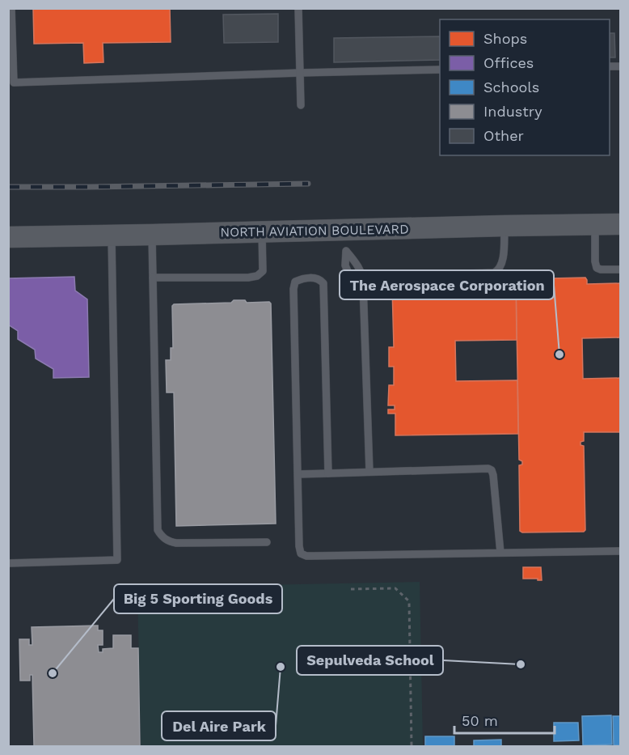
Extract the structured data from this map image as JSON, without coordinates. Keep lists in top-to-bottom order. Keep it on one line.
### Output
{"streets":{"main road":["NORTH AVIATION BOULEVARD"]},"places":["The Aerospace Corporation","Sepulveda School","Del Aire Park","Big 5 Sporting Goods"],"legend":["Shops","Offices","Schools","Industry","Other"],"scale_bar":"50 m"}
